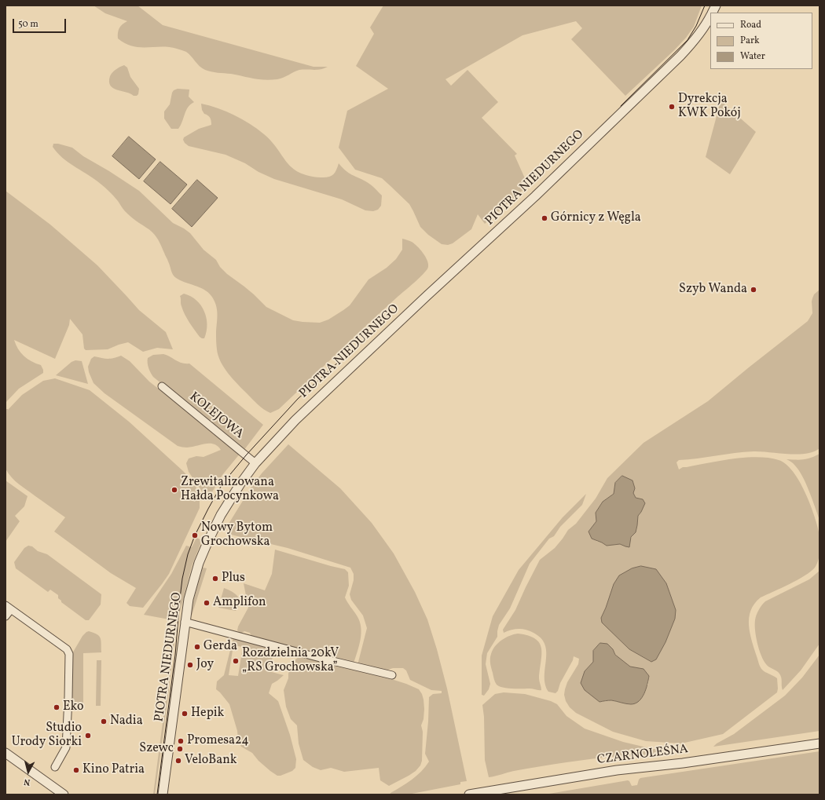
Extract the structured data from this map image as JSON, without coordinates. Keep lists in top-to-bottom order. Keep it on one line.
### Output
{"streets":{"street":["PIOTRA NIEDURNEGO","KOLEJOWA","CZARNOLEŚNA"]},"crossings":[["PIOTRA NIEDURNEGO","KOLEJOWA"]],"places":["Dyrekcja KWK Pokój","Górnicy z Węgla","Szyb Wanda","Zrewitalizowana Hałda Pocynkowa","Nowy Bytom Grochowska","Plus","Amplifon","Gerda","Rozdzielnia 20kV „RS Grochowska”","Joy","Eko","Hepik","Nadia","Studio Urody Siorki","Promesa24","Szewc","VeloBank","Kino Patria"],"legend":["Road","Park","Water"],"scale_bar":"50 m","north":"bottom"}
